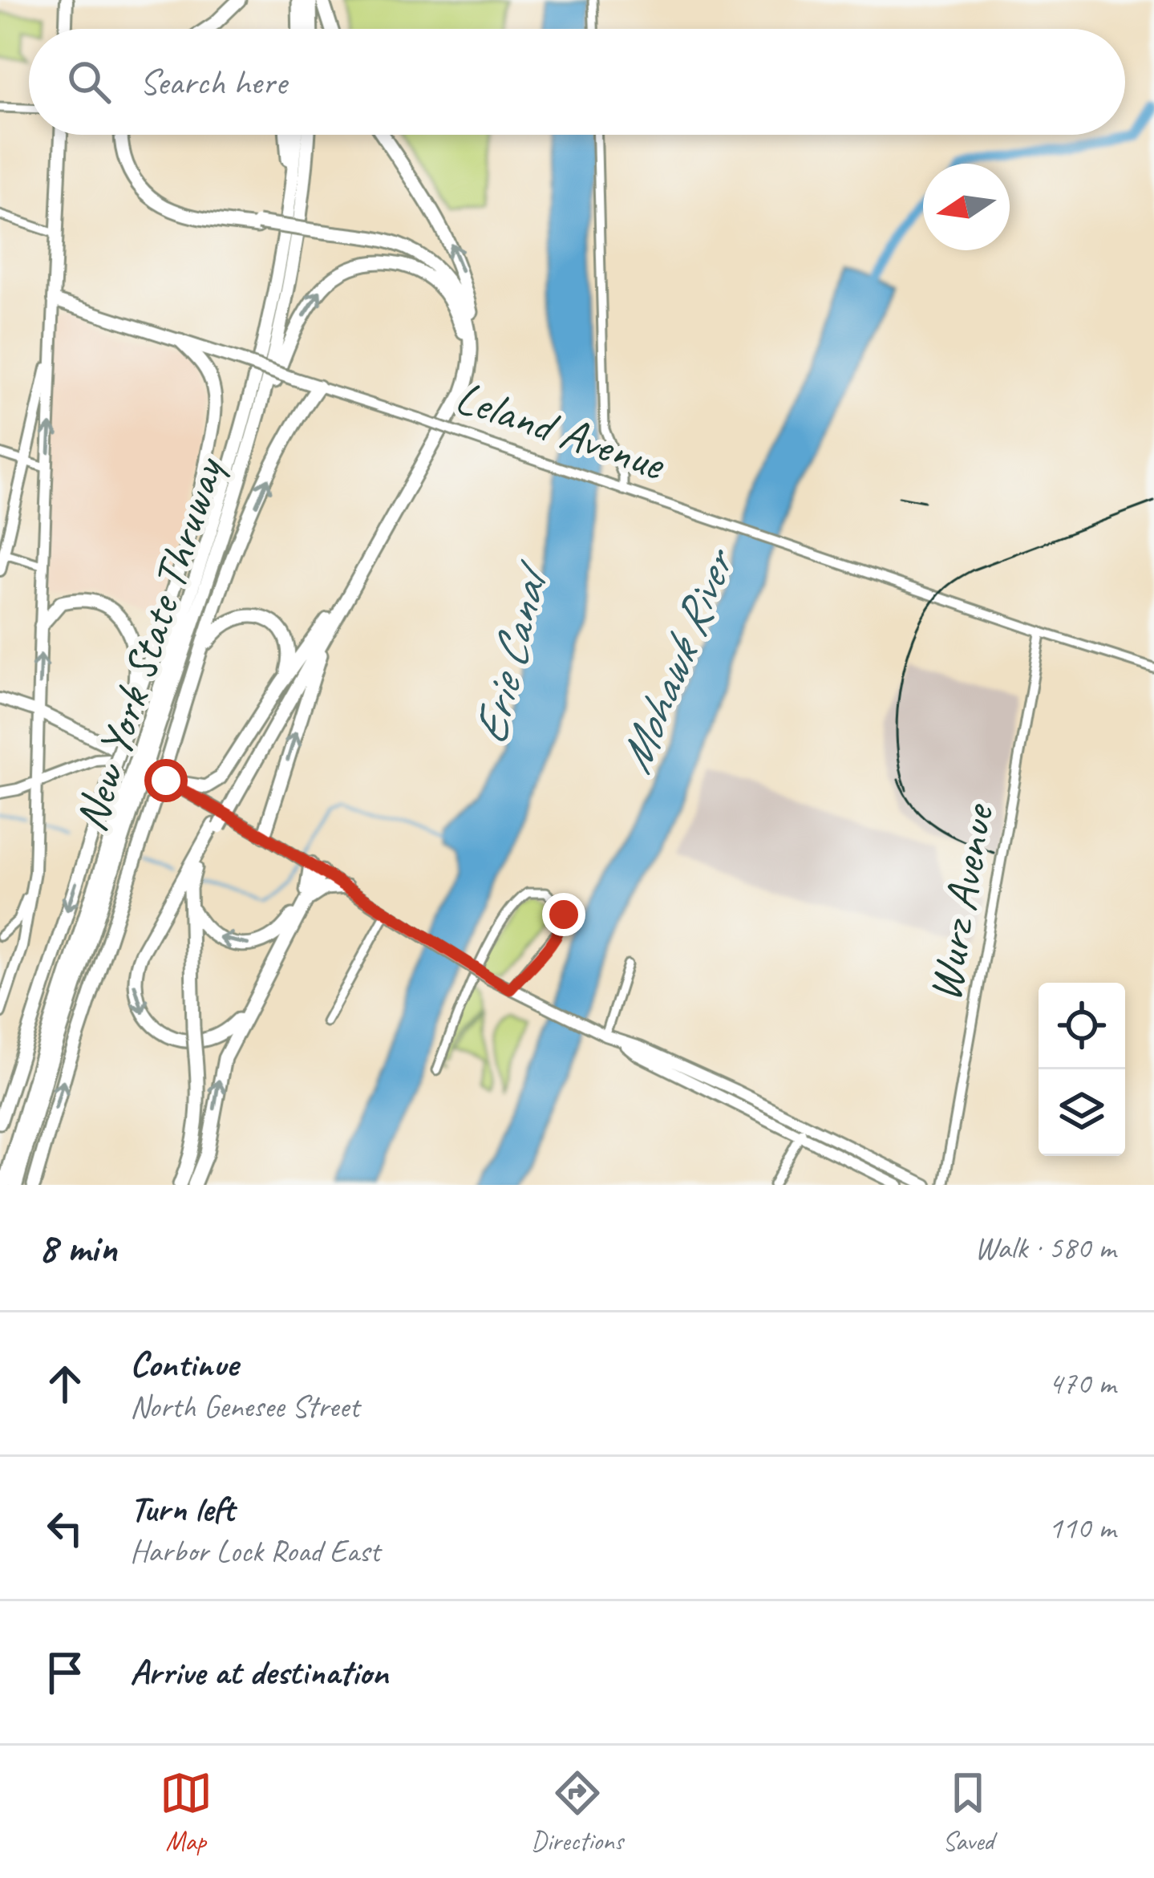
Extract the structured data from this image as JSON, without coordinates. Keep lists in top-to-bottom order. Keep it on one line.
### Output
{"streets":{"highway":["New York State Thruway"],"main road":["Leland Avenue"],"street":["Wurz Avenue"]},"crossings":[["Leland Avenue","Wurz Avenue"]],"water":["Erie Canal","Mohawk River"],"north":"left","page":{"search":"Search here","heading":["8 min","Walk · 580 m"],"list":[["Continue","North Genesee Street","470 m"],["Turn left","Harbor Lock Road East","110 m"],"Arrive at destination"],"nav":["Map","Directions","Saved"]}}
